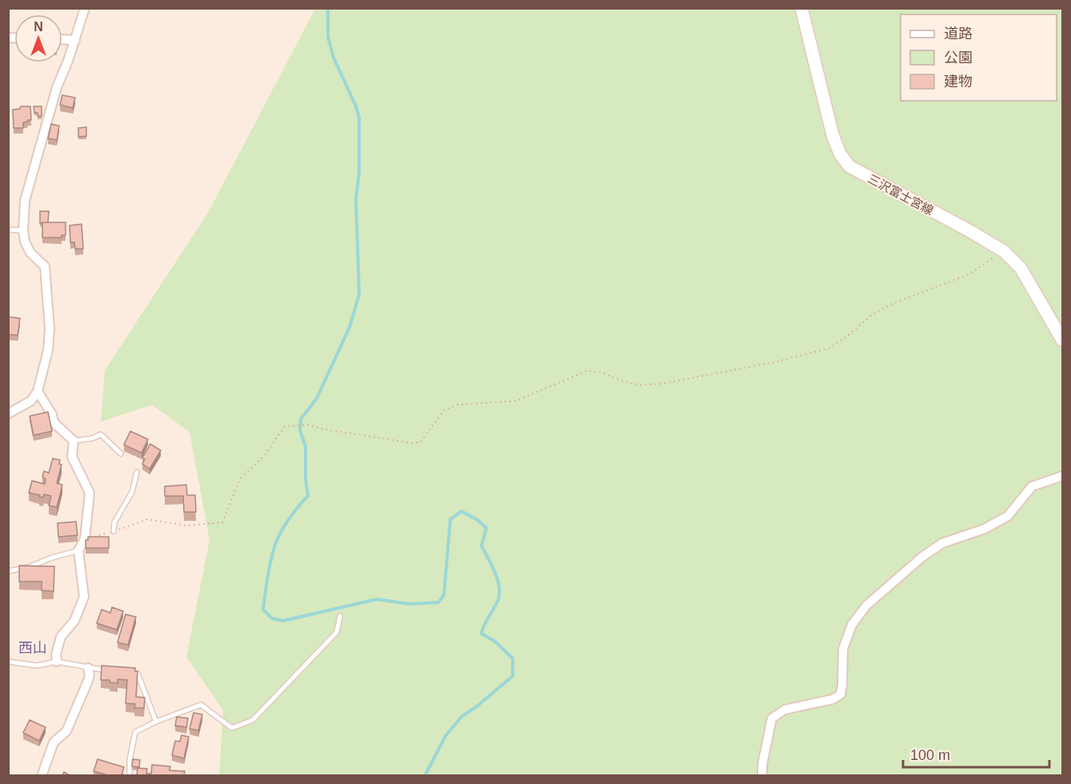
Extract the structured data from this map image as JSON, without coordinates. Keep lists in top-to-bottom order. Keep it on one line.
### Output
{"streets":{"main road":["三沢富士宮線"]},"districts":["西山"],"legend":["道路","公園","建物"],"scale_bar":"100 m","north":"top"}
